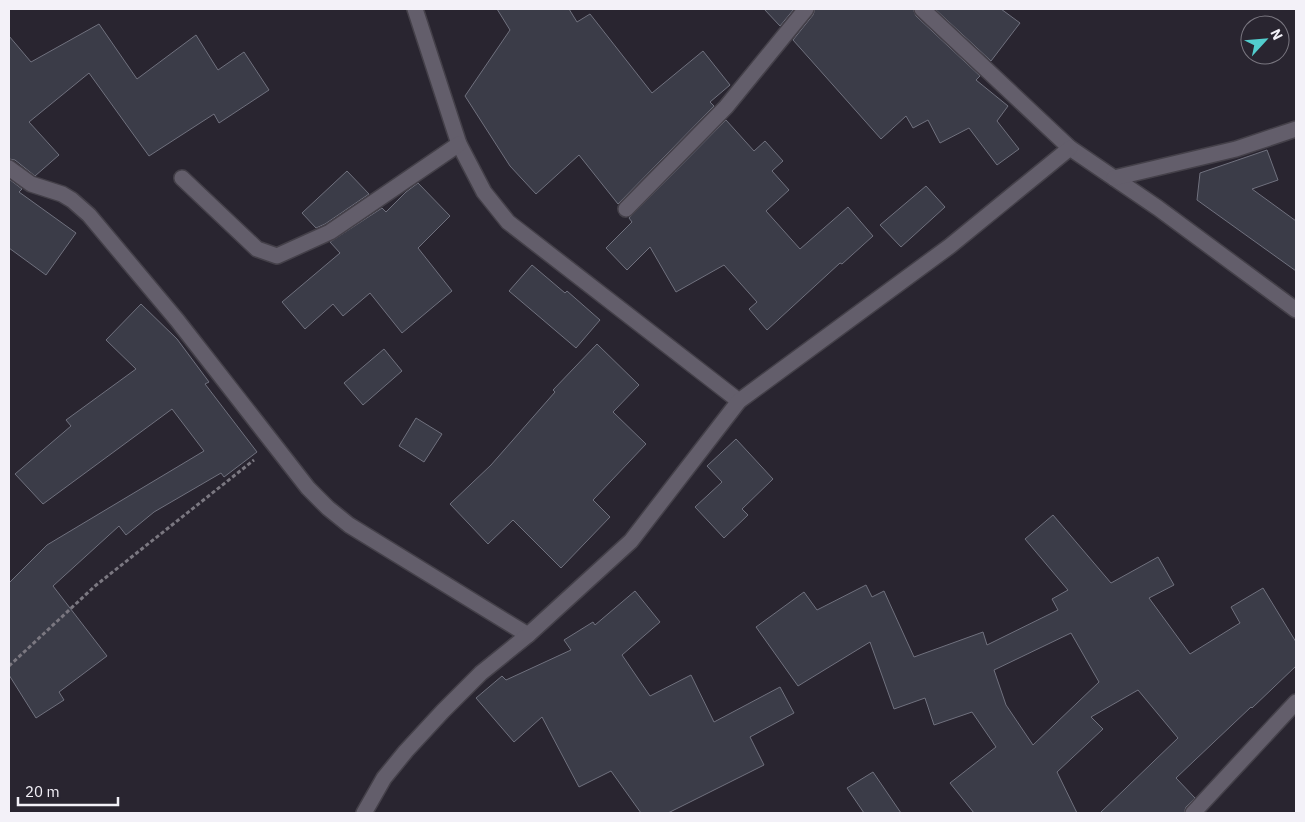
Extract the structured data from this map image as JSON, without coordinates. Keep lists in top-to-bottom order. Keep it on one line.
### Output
{"scale_bar":"20 m","north":"top right"}
